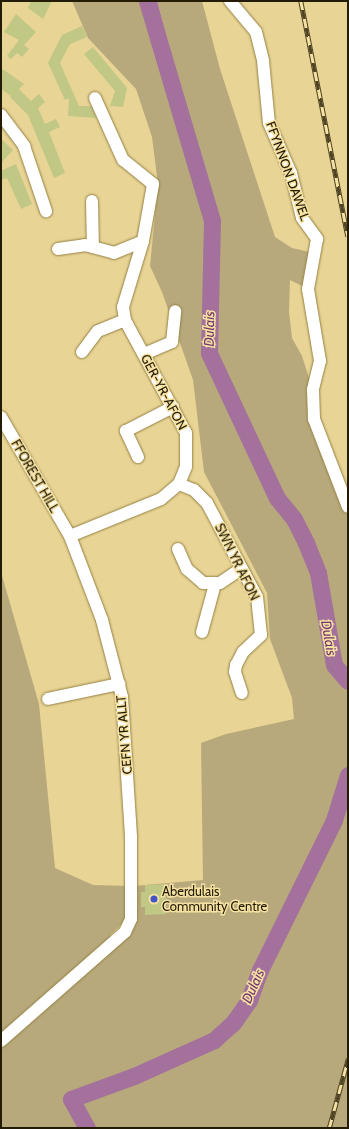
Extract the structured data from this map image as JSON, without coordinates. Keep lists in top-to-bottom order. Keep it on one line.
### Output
{"streets":{"street":["FFYNNON DAWEL","GER-YR-AFON","FFOREST HILL","SWN YR AFON","CEFN YR ALLT"]},"crossings":[["GER-YR-AFON","SWN YR AFON"],["FFOREST HILL","CEFN YR ALLT"]],"water":["Dulais"],"places":["Aberdulais Community Centre"]}
